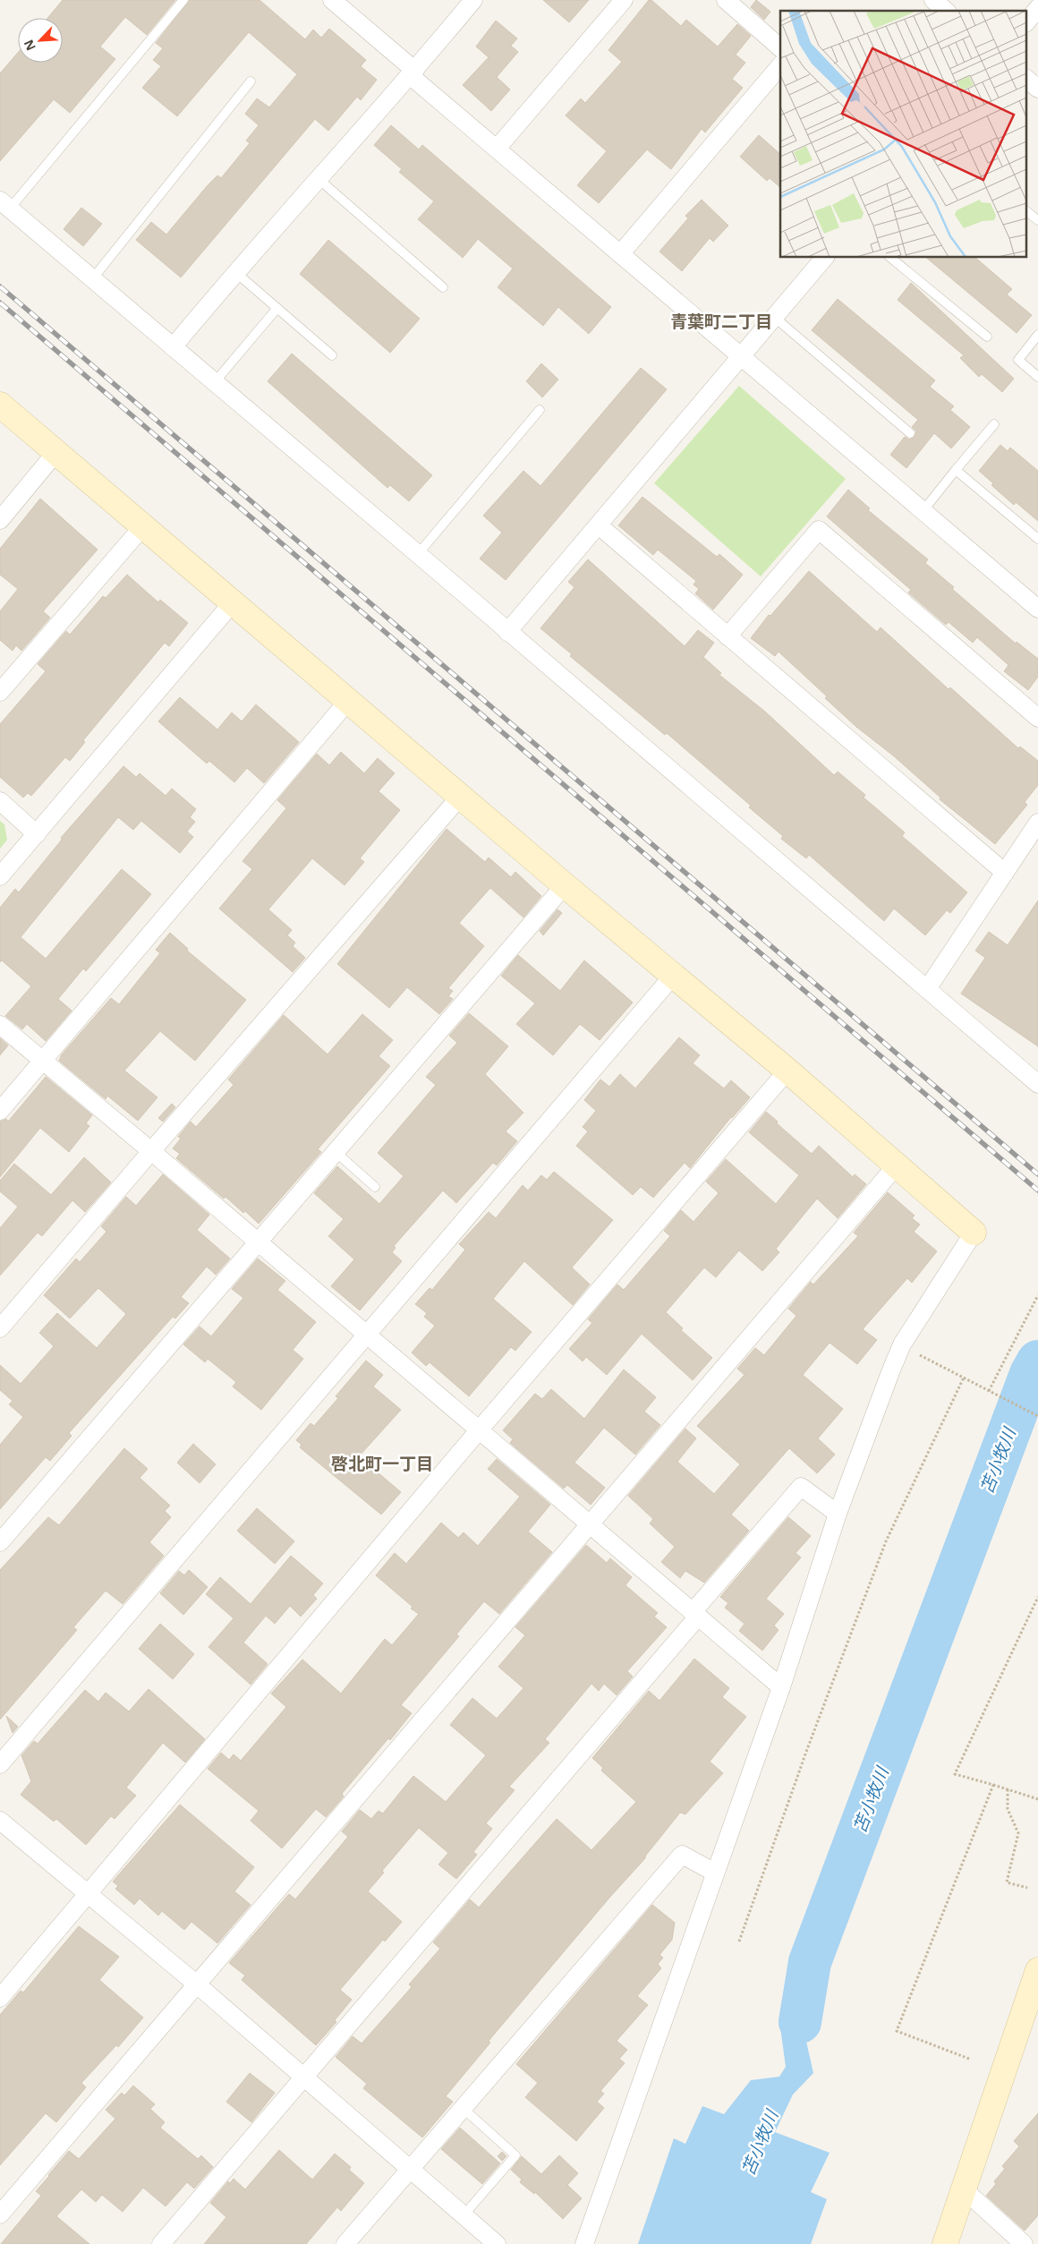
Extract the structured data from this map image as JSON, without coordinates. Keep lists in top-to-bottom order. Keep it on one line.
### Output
{"districts":["青葉町二丁目","啓北町一丁目"],"water":["苫小牧川"],"north":"bottom left"}
